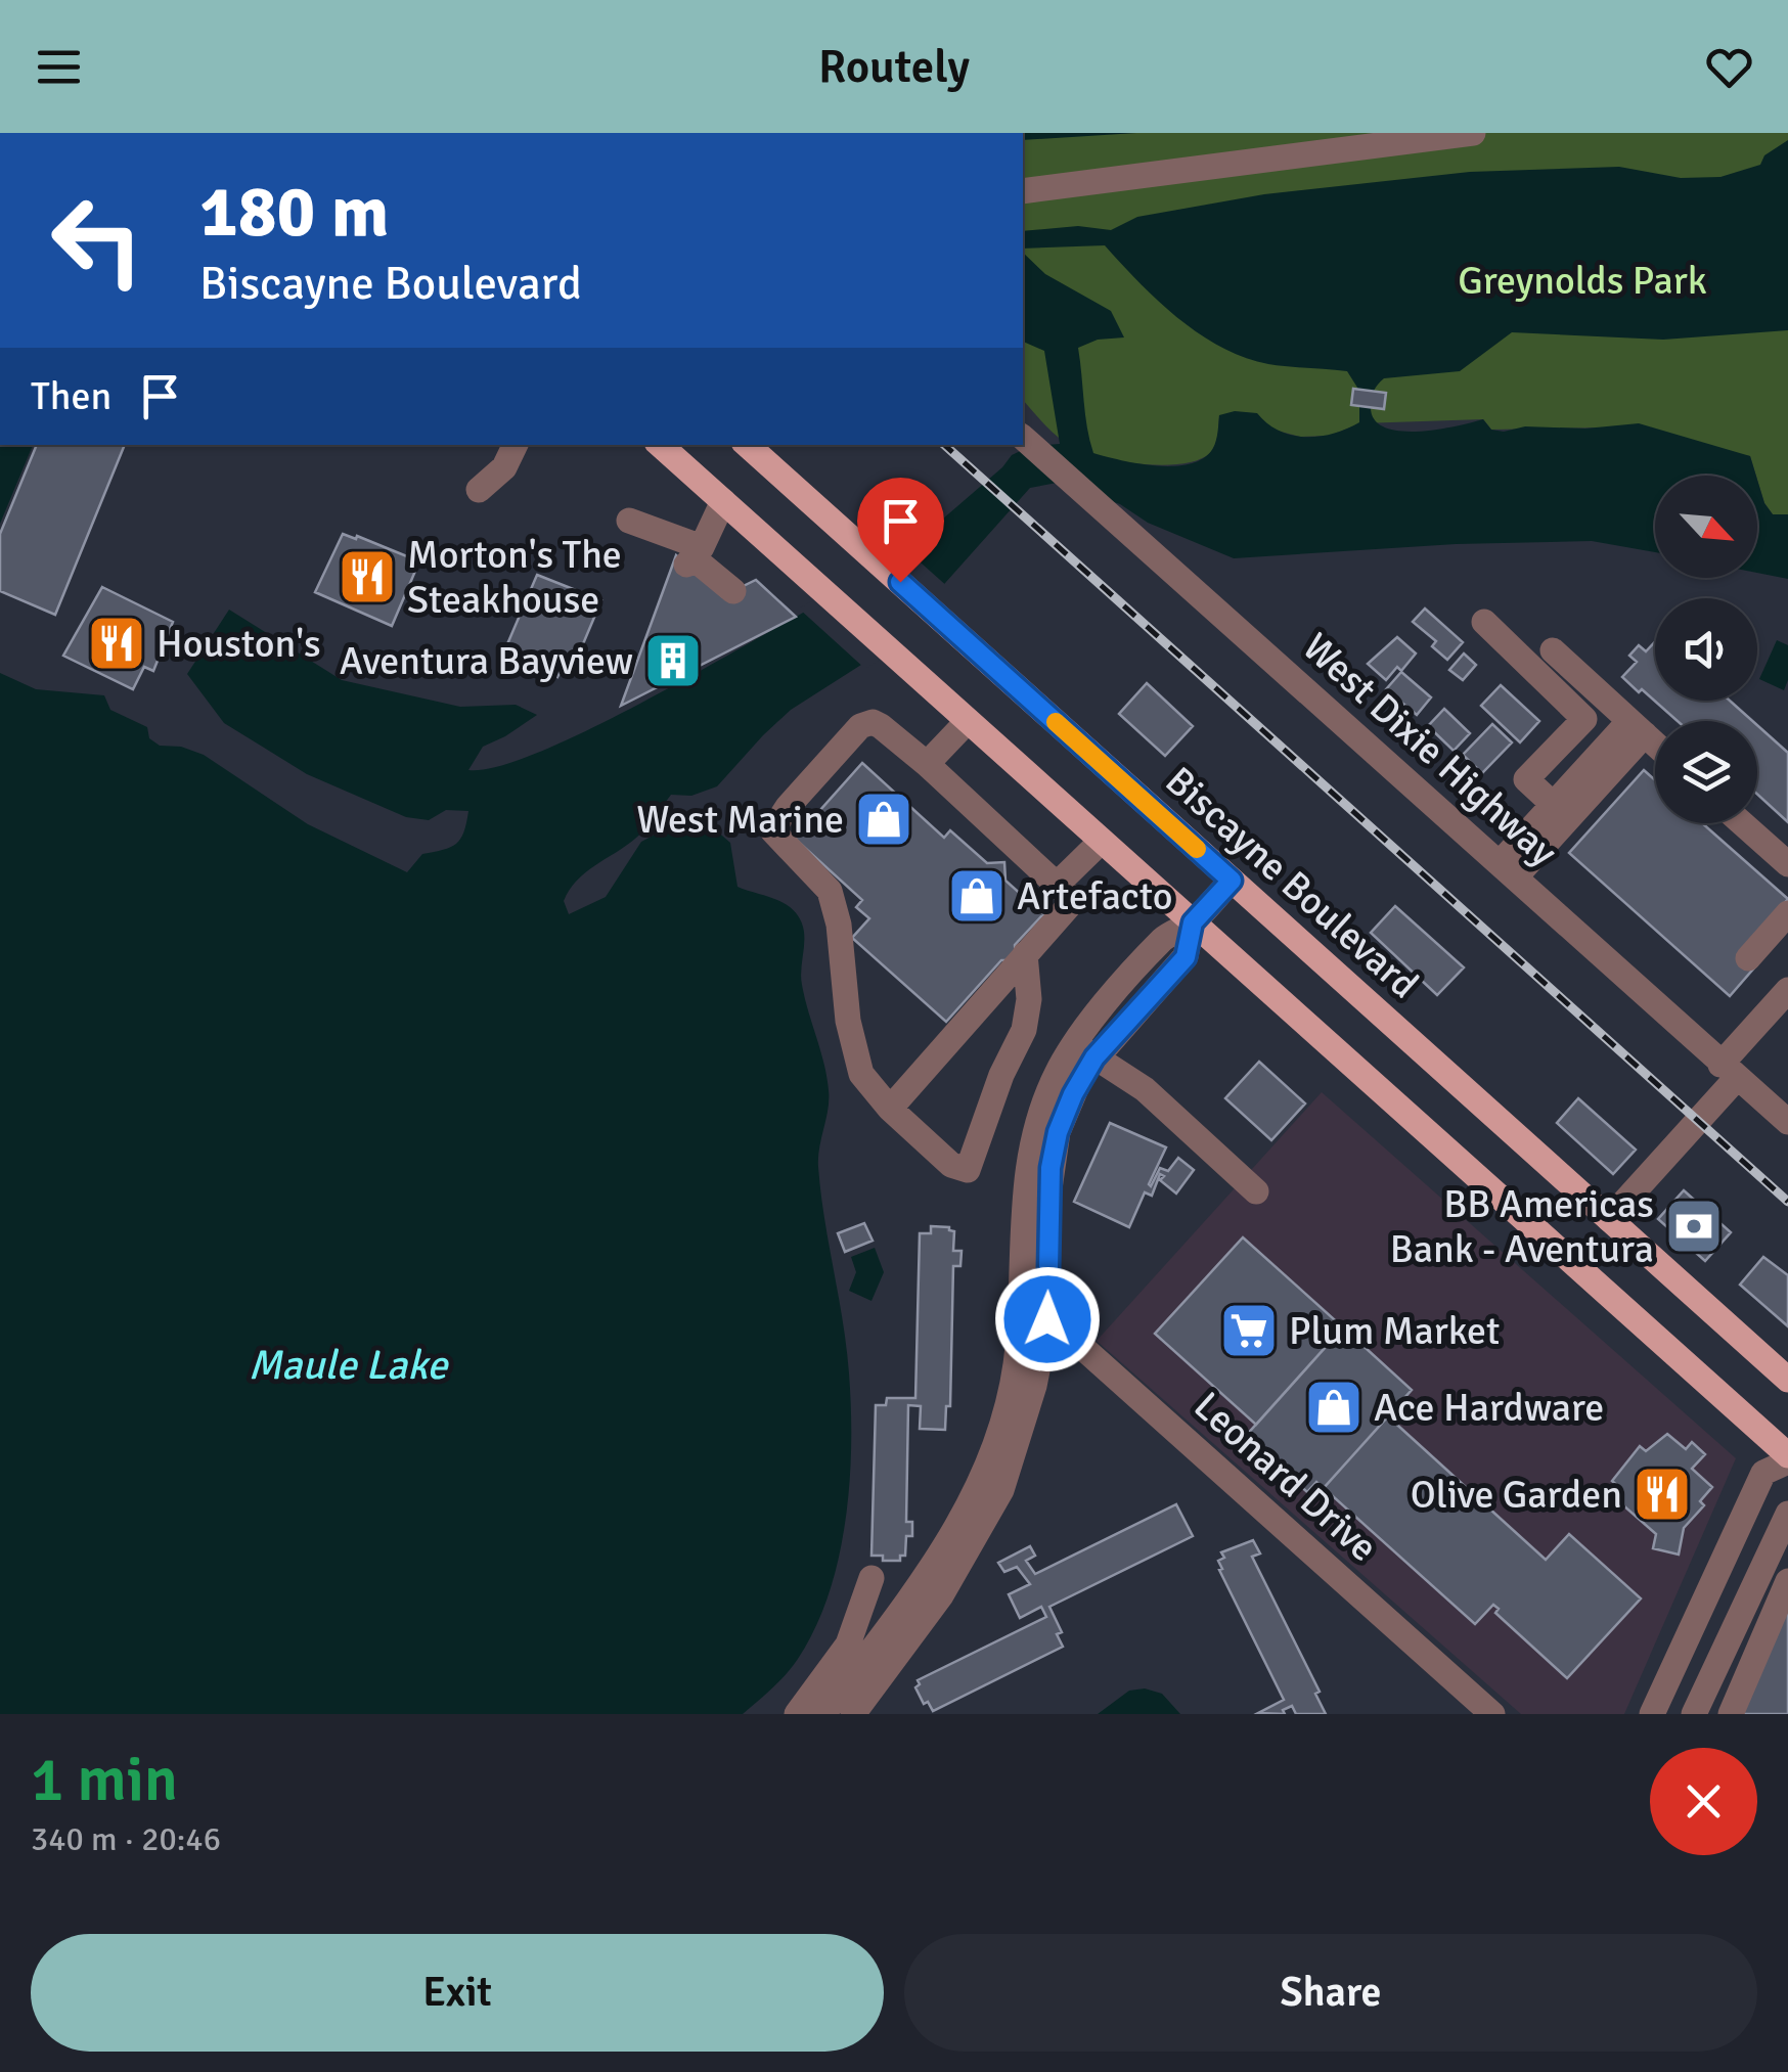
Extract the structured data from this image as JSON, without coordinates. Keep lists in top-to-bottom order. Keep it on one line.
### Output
{"streets":{"main road":["Biscayne Boulevard"],"street":["West Dixie Highway","Leonard Drive"]},"water":["Maule Lake"],"parks":["Greynolds Park"],"places":{"restaurant":["Morton's The Steakhouse","Houston's","Olive Garden"],"building":["Aventura Bayview"],"shop":["West Marine","Artefacto","Ace Hardware"],"bank":["BB Americas Bank - Aventura"],"supermarket":["Plum Market"]},"north":"bottom right","page":{"header":"Routely","turn":["180 m","Biscayne Boulevard"],"then":"Then","heading":["1 min","340 m · 20:46"],"buttons":["Exit","Share"]}}
